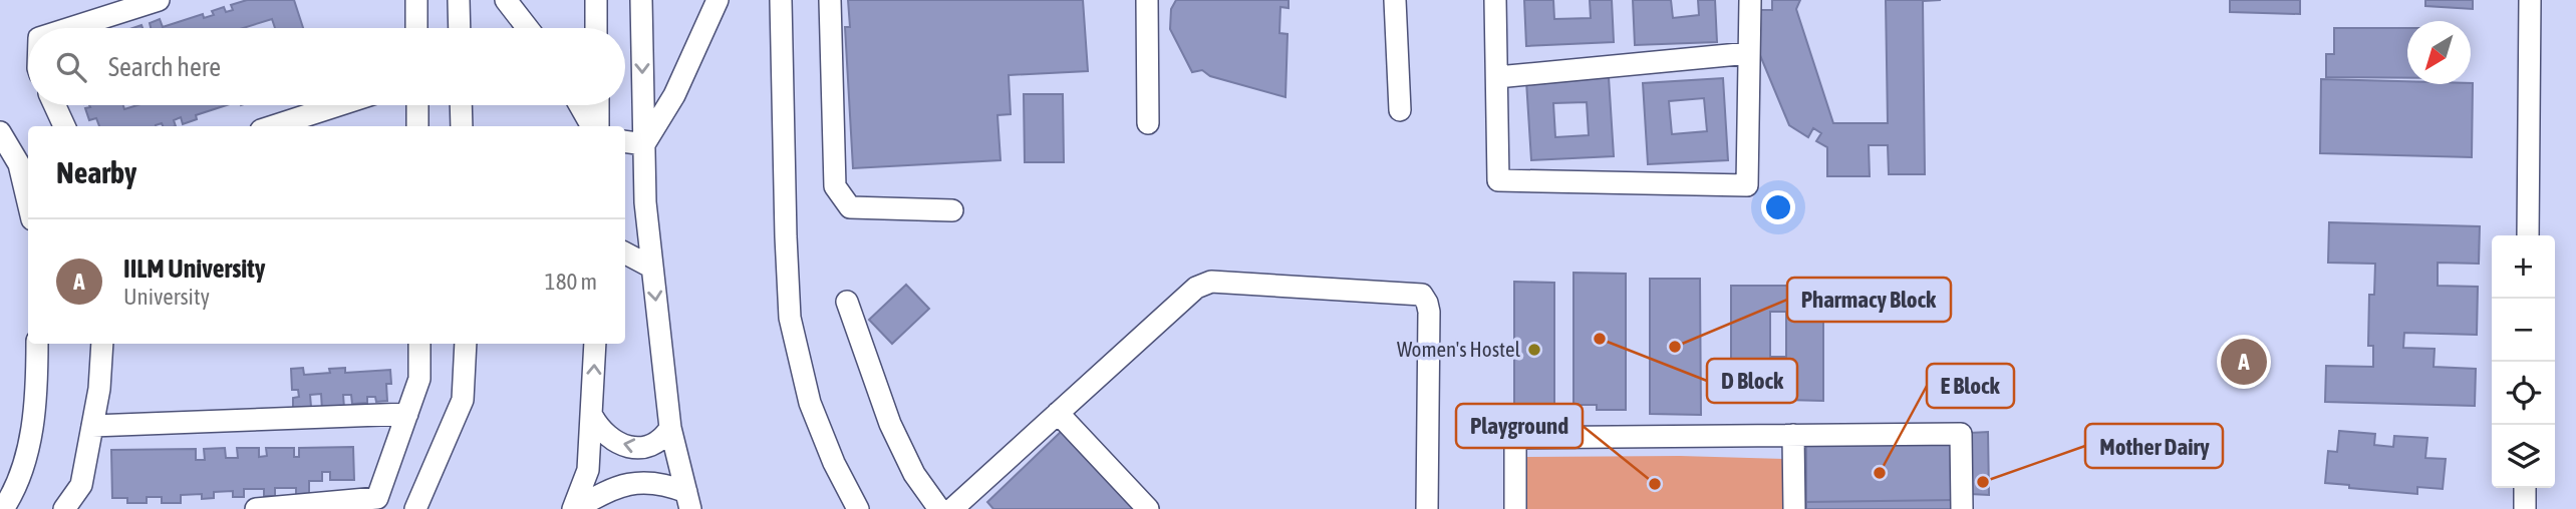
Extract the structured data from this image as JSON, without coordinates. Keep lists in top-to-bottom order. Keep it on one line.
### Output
{"places":["D Block","Pharmacy Block","Women's Hostel","E Block","Mother Dairy","Playground"],"north":"bottom left","page":{"search":"Search here","heading":"Nearby","list":[{"mark":"A","name":"IILM University","note":"University","value":"180 m"}],"map_buttons":["+","−"],"pins":"A"}}
